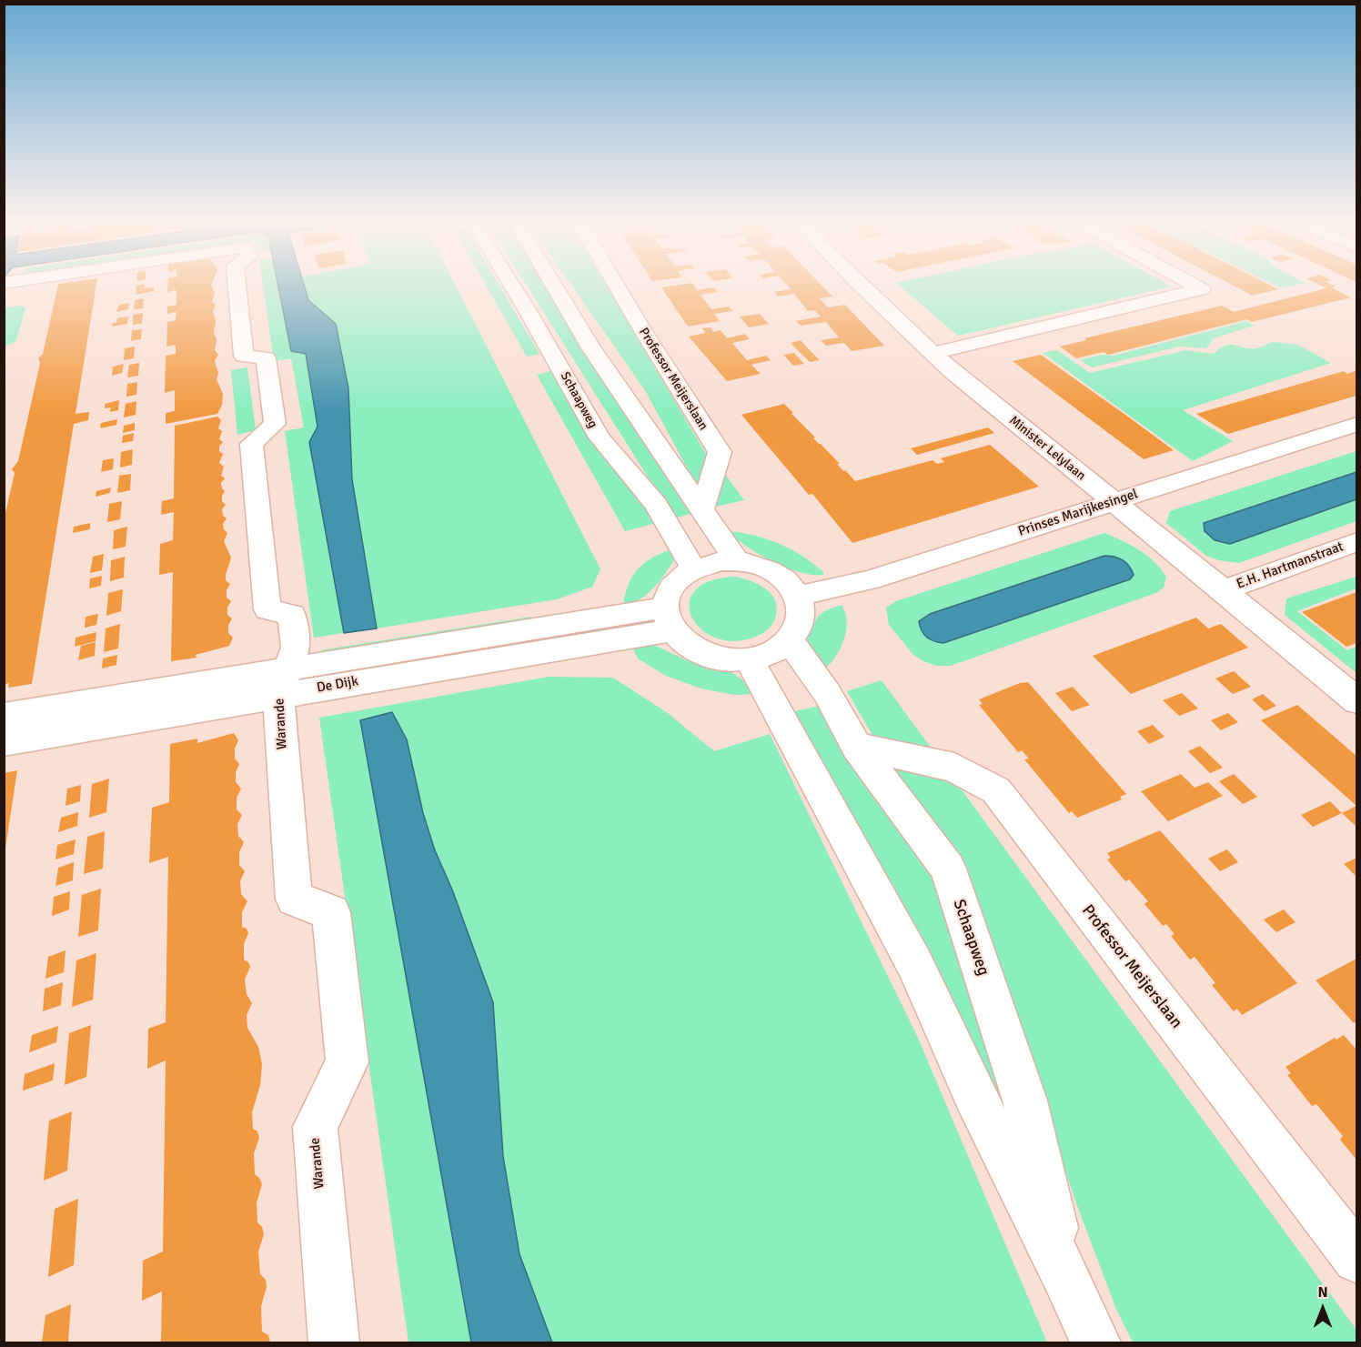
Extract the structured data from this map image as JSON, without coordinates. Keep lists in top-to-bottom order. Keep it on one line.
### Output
{"streets":{"street":["Professor Meijerslaan","Schaapweg","Minister Lelylaan","Prinses Marijkesingel","E.H. Hartmanstraat","De Dijk","Warande"]},"crossings":[["Professor Meijerslaan","Schaapweg"],["Schaapweg","Prinses Marijkesingel"],["Schaapweg","De Dijk"],["Minister Lelylaan","Prinses Marijkesingel"],["Minister Lelylaan","E.H. Hartmanstraat"],["Prinses Marijkesingel","De Dijk"],["De Dijk","Warande"]],"north":"top"}
